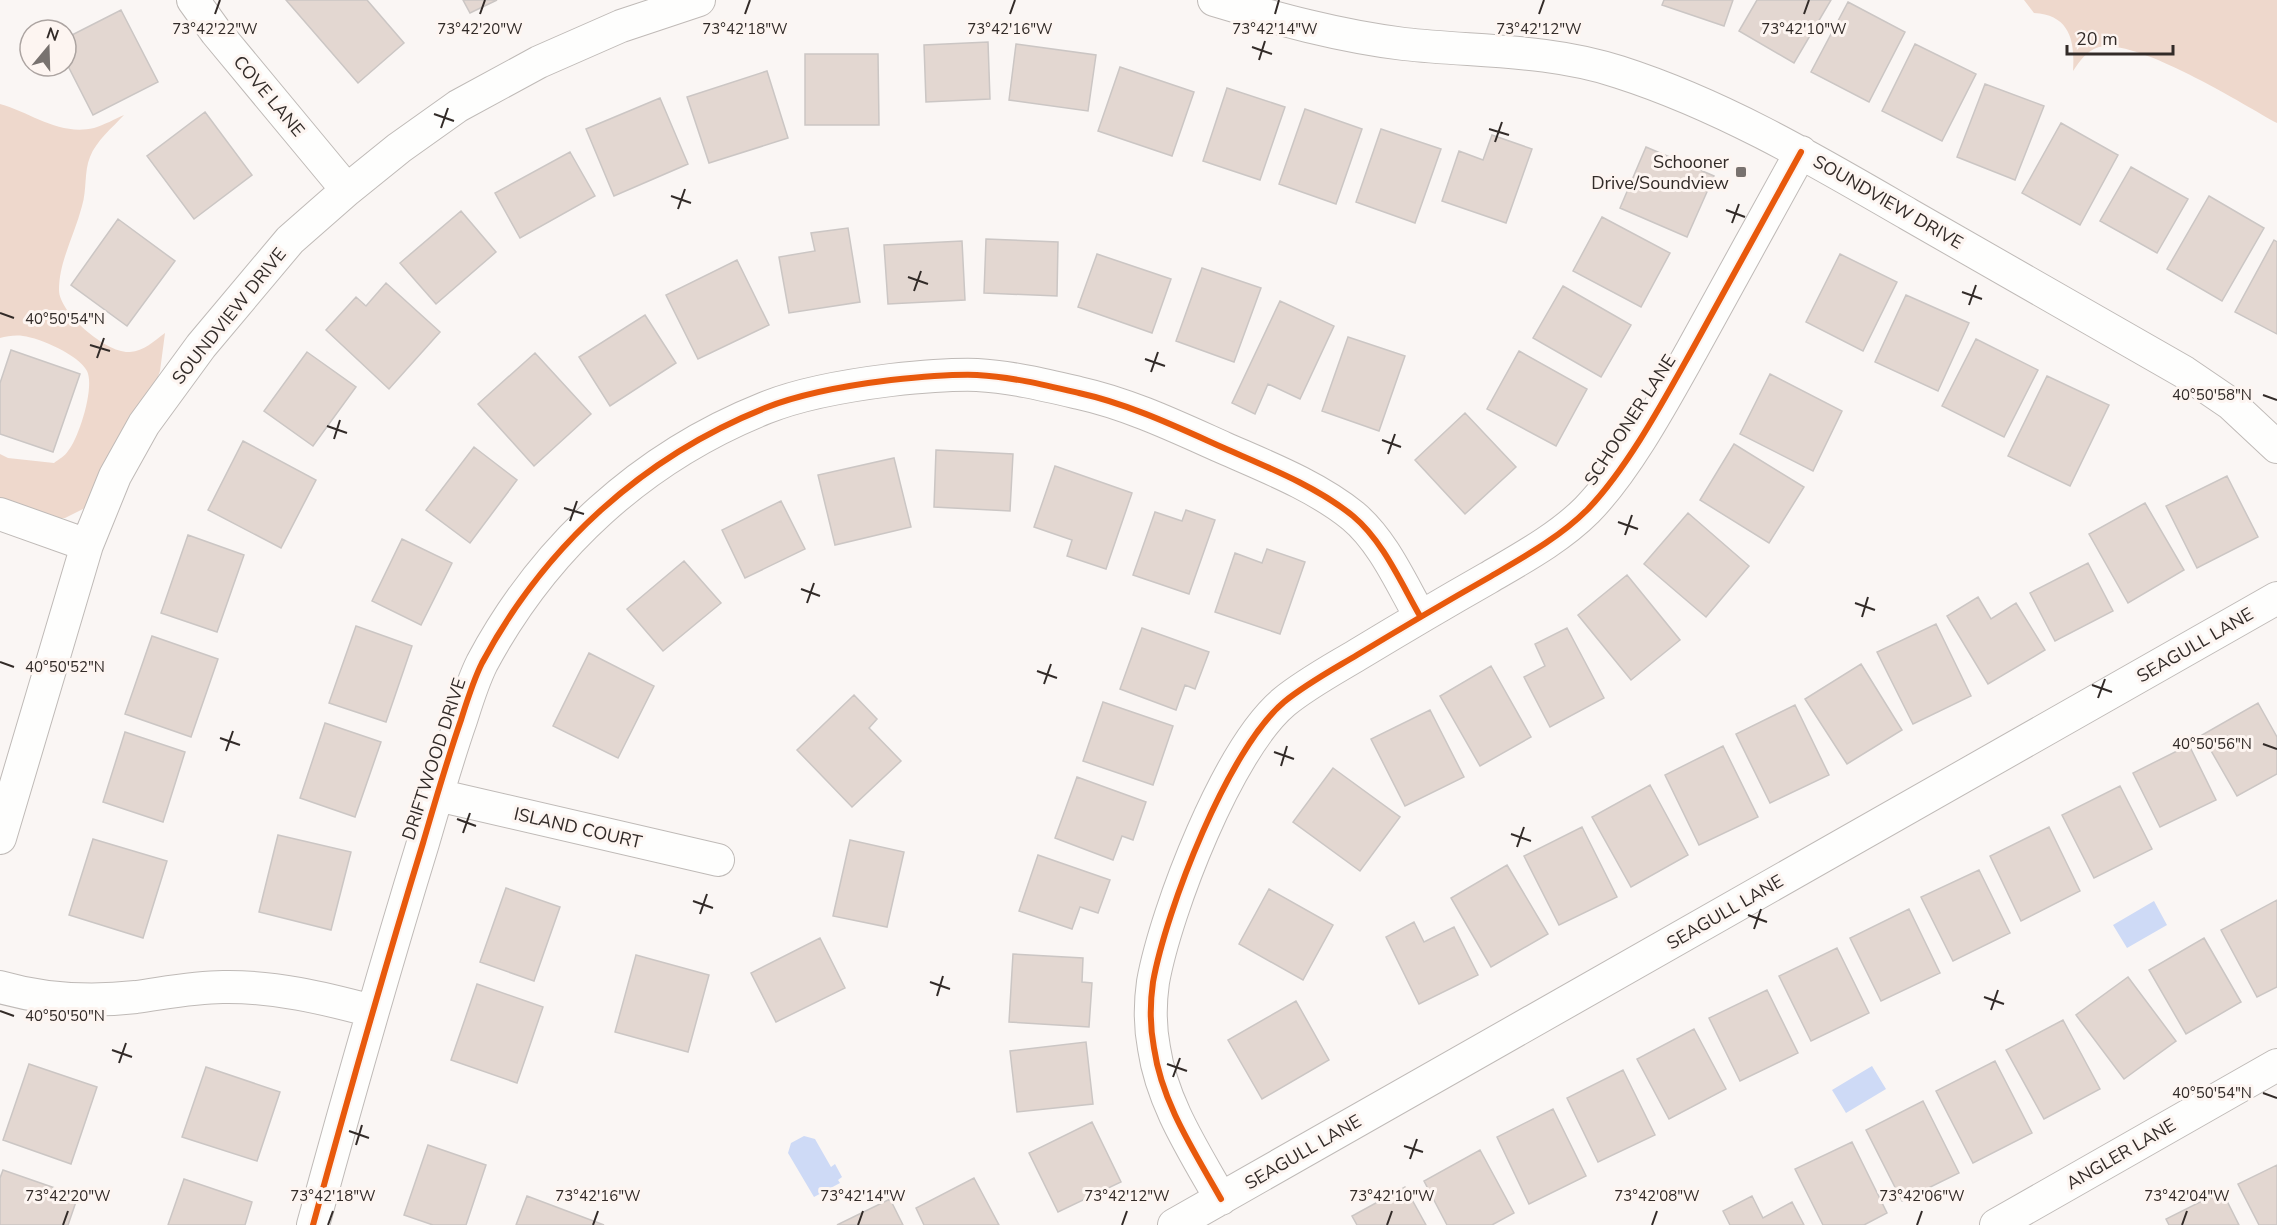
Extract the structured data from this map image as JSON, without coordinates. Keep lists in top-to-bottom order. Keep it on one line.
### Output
{"streets":{"street":["COVE LANE","SOUNDVIEW DRIVE","SCHOONER LANE","SEAGULL LANE","DRIFTWOOD DRIVE","ISLAND COURT","ANGLER LANE"]},"crossings":[["COVE LANE","SOUNDVIEW DRIVE"],["SOUNDVIEW DRIVE","SCHOONER LANE"],["SCHOONER LANE","SEAGULL LANE"],["SCHOONER LANE","DRIFTWOOD DRIVE"],["DRIFTWOOD DRIVE","ISLAND COURT"]],"places":{"transit":["Schooner Drive/Soundview"]},"scale_bar":"20 m","north":"top","coordinates":["73°42'22\"W","73°42'20\"W","73°42'18\"W","73°42'16\"W","73°42'14\"W","73°42'12\"W","73°42'10\"W","40°50'54\"N","40°50'58\"N","40°50'52\"N","40°50'56\"N","40°50'50\"N","73°42'08\"W","73°42'06\"W","73°42'04\"W"]}
